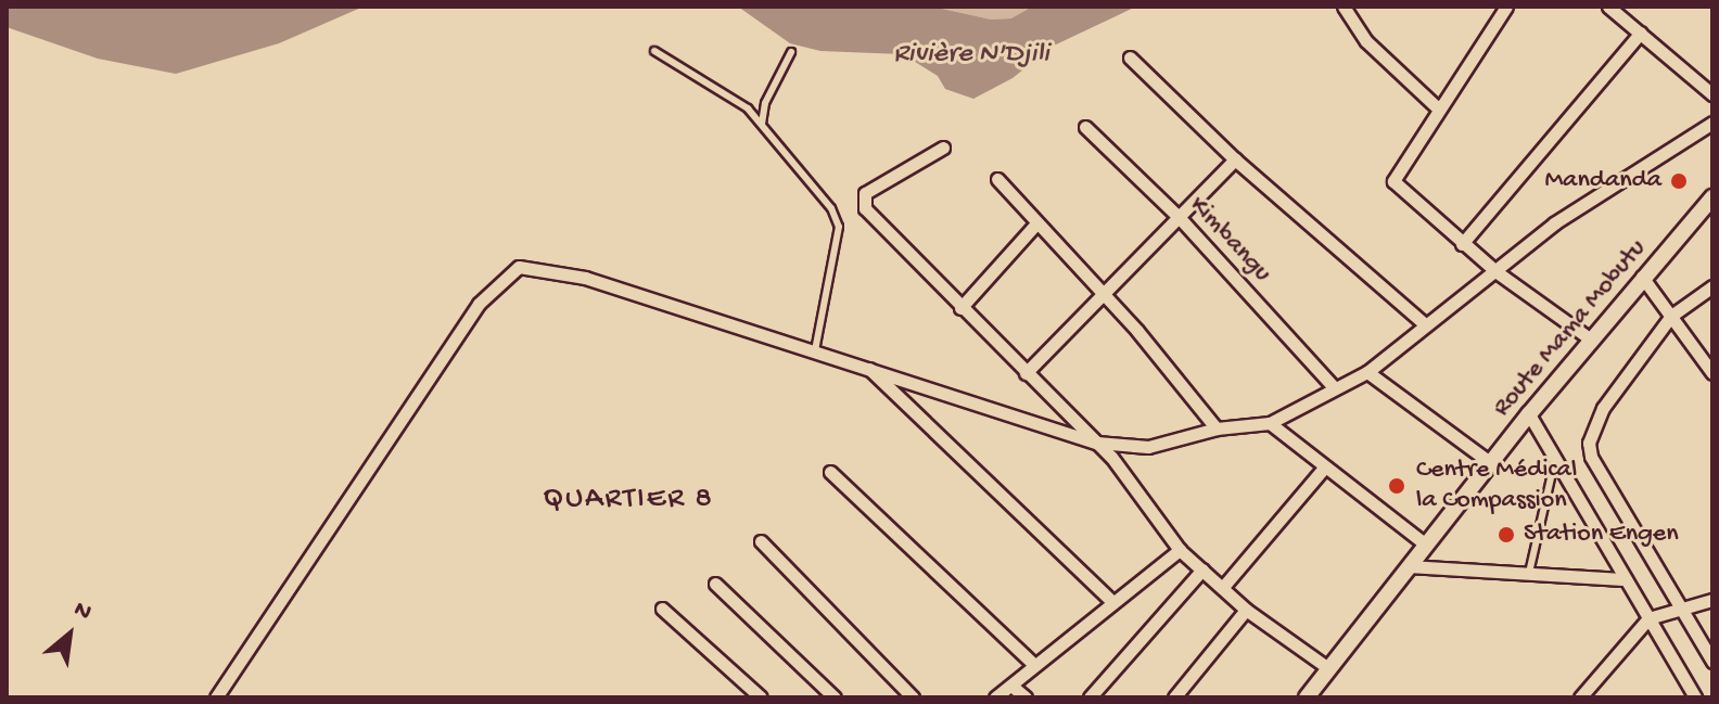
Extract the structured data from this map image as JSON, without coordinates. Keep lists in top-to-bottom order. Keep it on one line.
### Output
{"streets":{"street":["Kimbangu","Route Mama Mobutu"]},"districts":["QUARTIER 8"],"water":["Rivière N'Djili"],"places":["Mandanda","Centre Médical la Compassion","Station Engen"],"north":"top right"}
